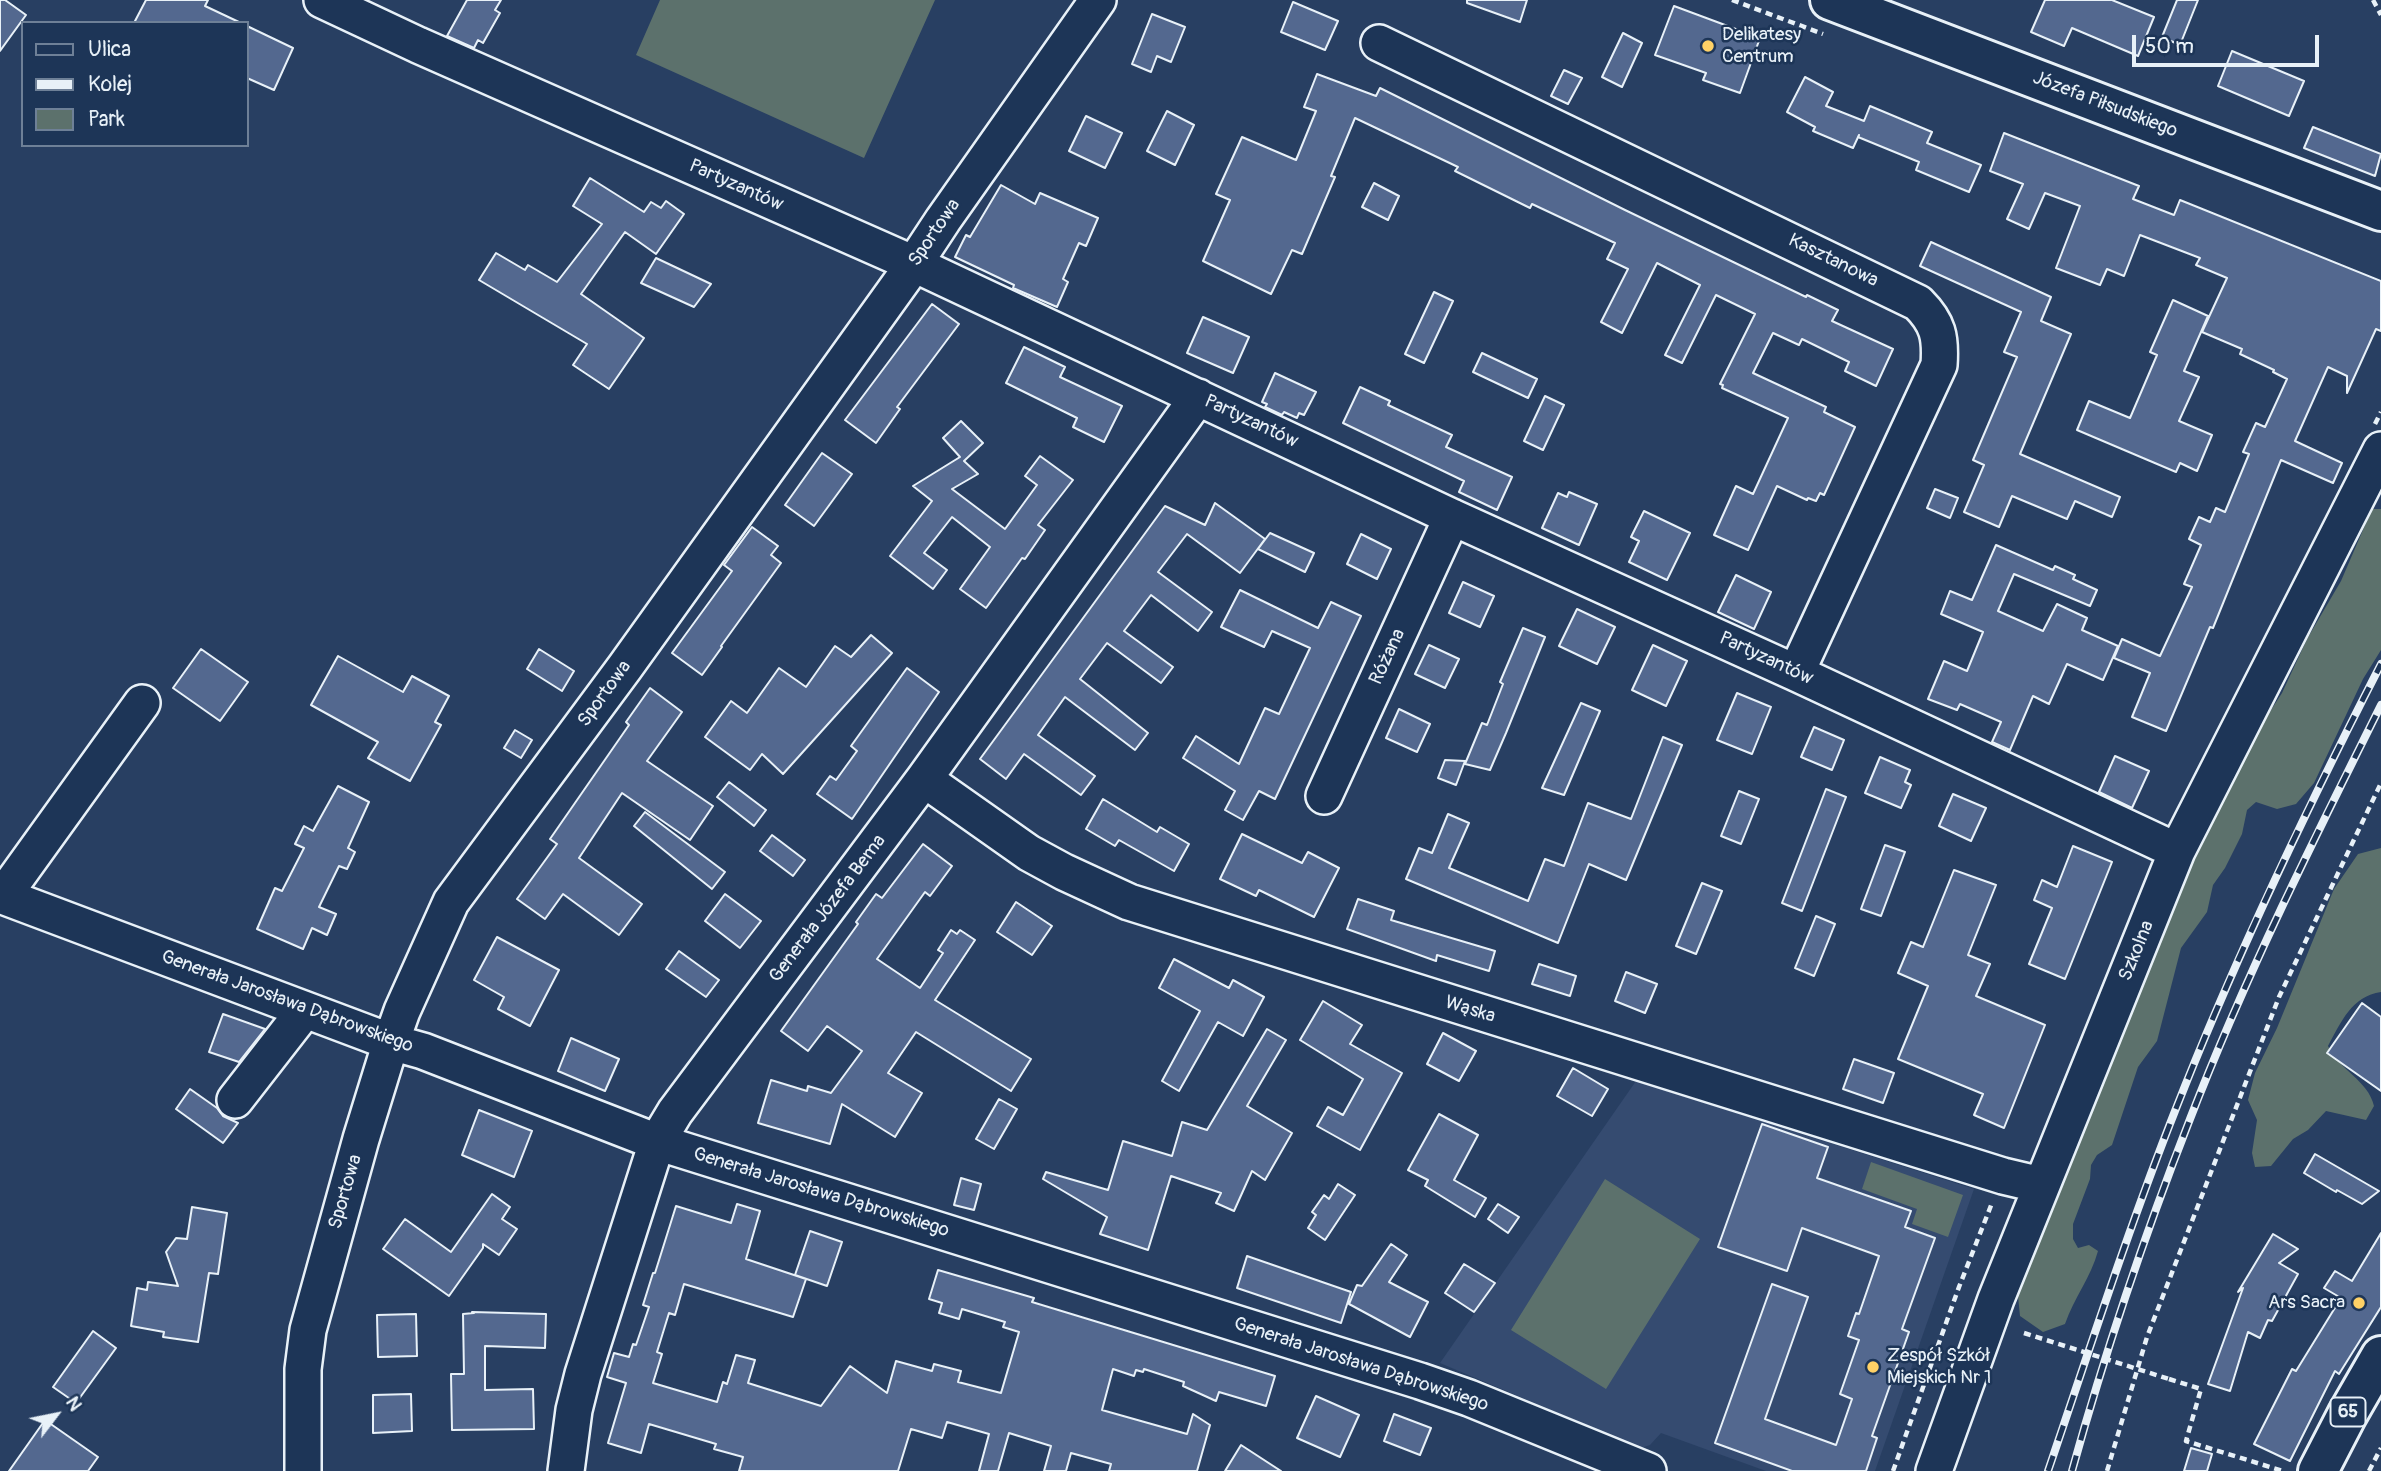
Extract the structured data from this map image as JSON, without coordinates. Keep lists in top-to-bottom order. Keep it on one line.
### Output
{"streets":{"main road":["Józefa Piłsudskiego","65"],"street":["Partyzantów","Sportowa","Kasztanowa","Różana","Generała Józefa Bema","Szkolna","Generała Jarosława Dąbrowskiego","Wąska"]},"crossings":[["Partyzantów","Sportowa"],["Partyzantów","Kasztanowa"],["Partyzantów","Różana"],["Partyzantów","Generała Józefa Bema"],["Partyzantów","Szkolna"],["Sportowa","Generała Jarosława Dąbrowskiego"],["Generała Józefa Bema","Generała Jarosława Dąbrowskiego"],["Generała Józefa Bema","Wąska"],["Szkolna","Wąska"]],"places":["Delikatesy Centrum","Ars Sacra","Zespół Szkół Miejskich Nr 1"],"legend":["Ulica","Kolej","Park"],"scale_bar":"50 m","north":"top right"}
